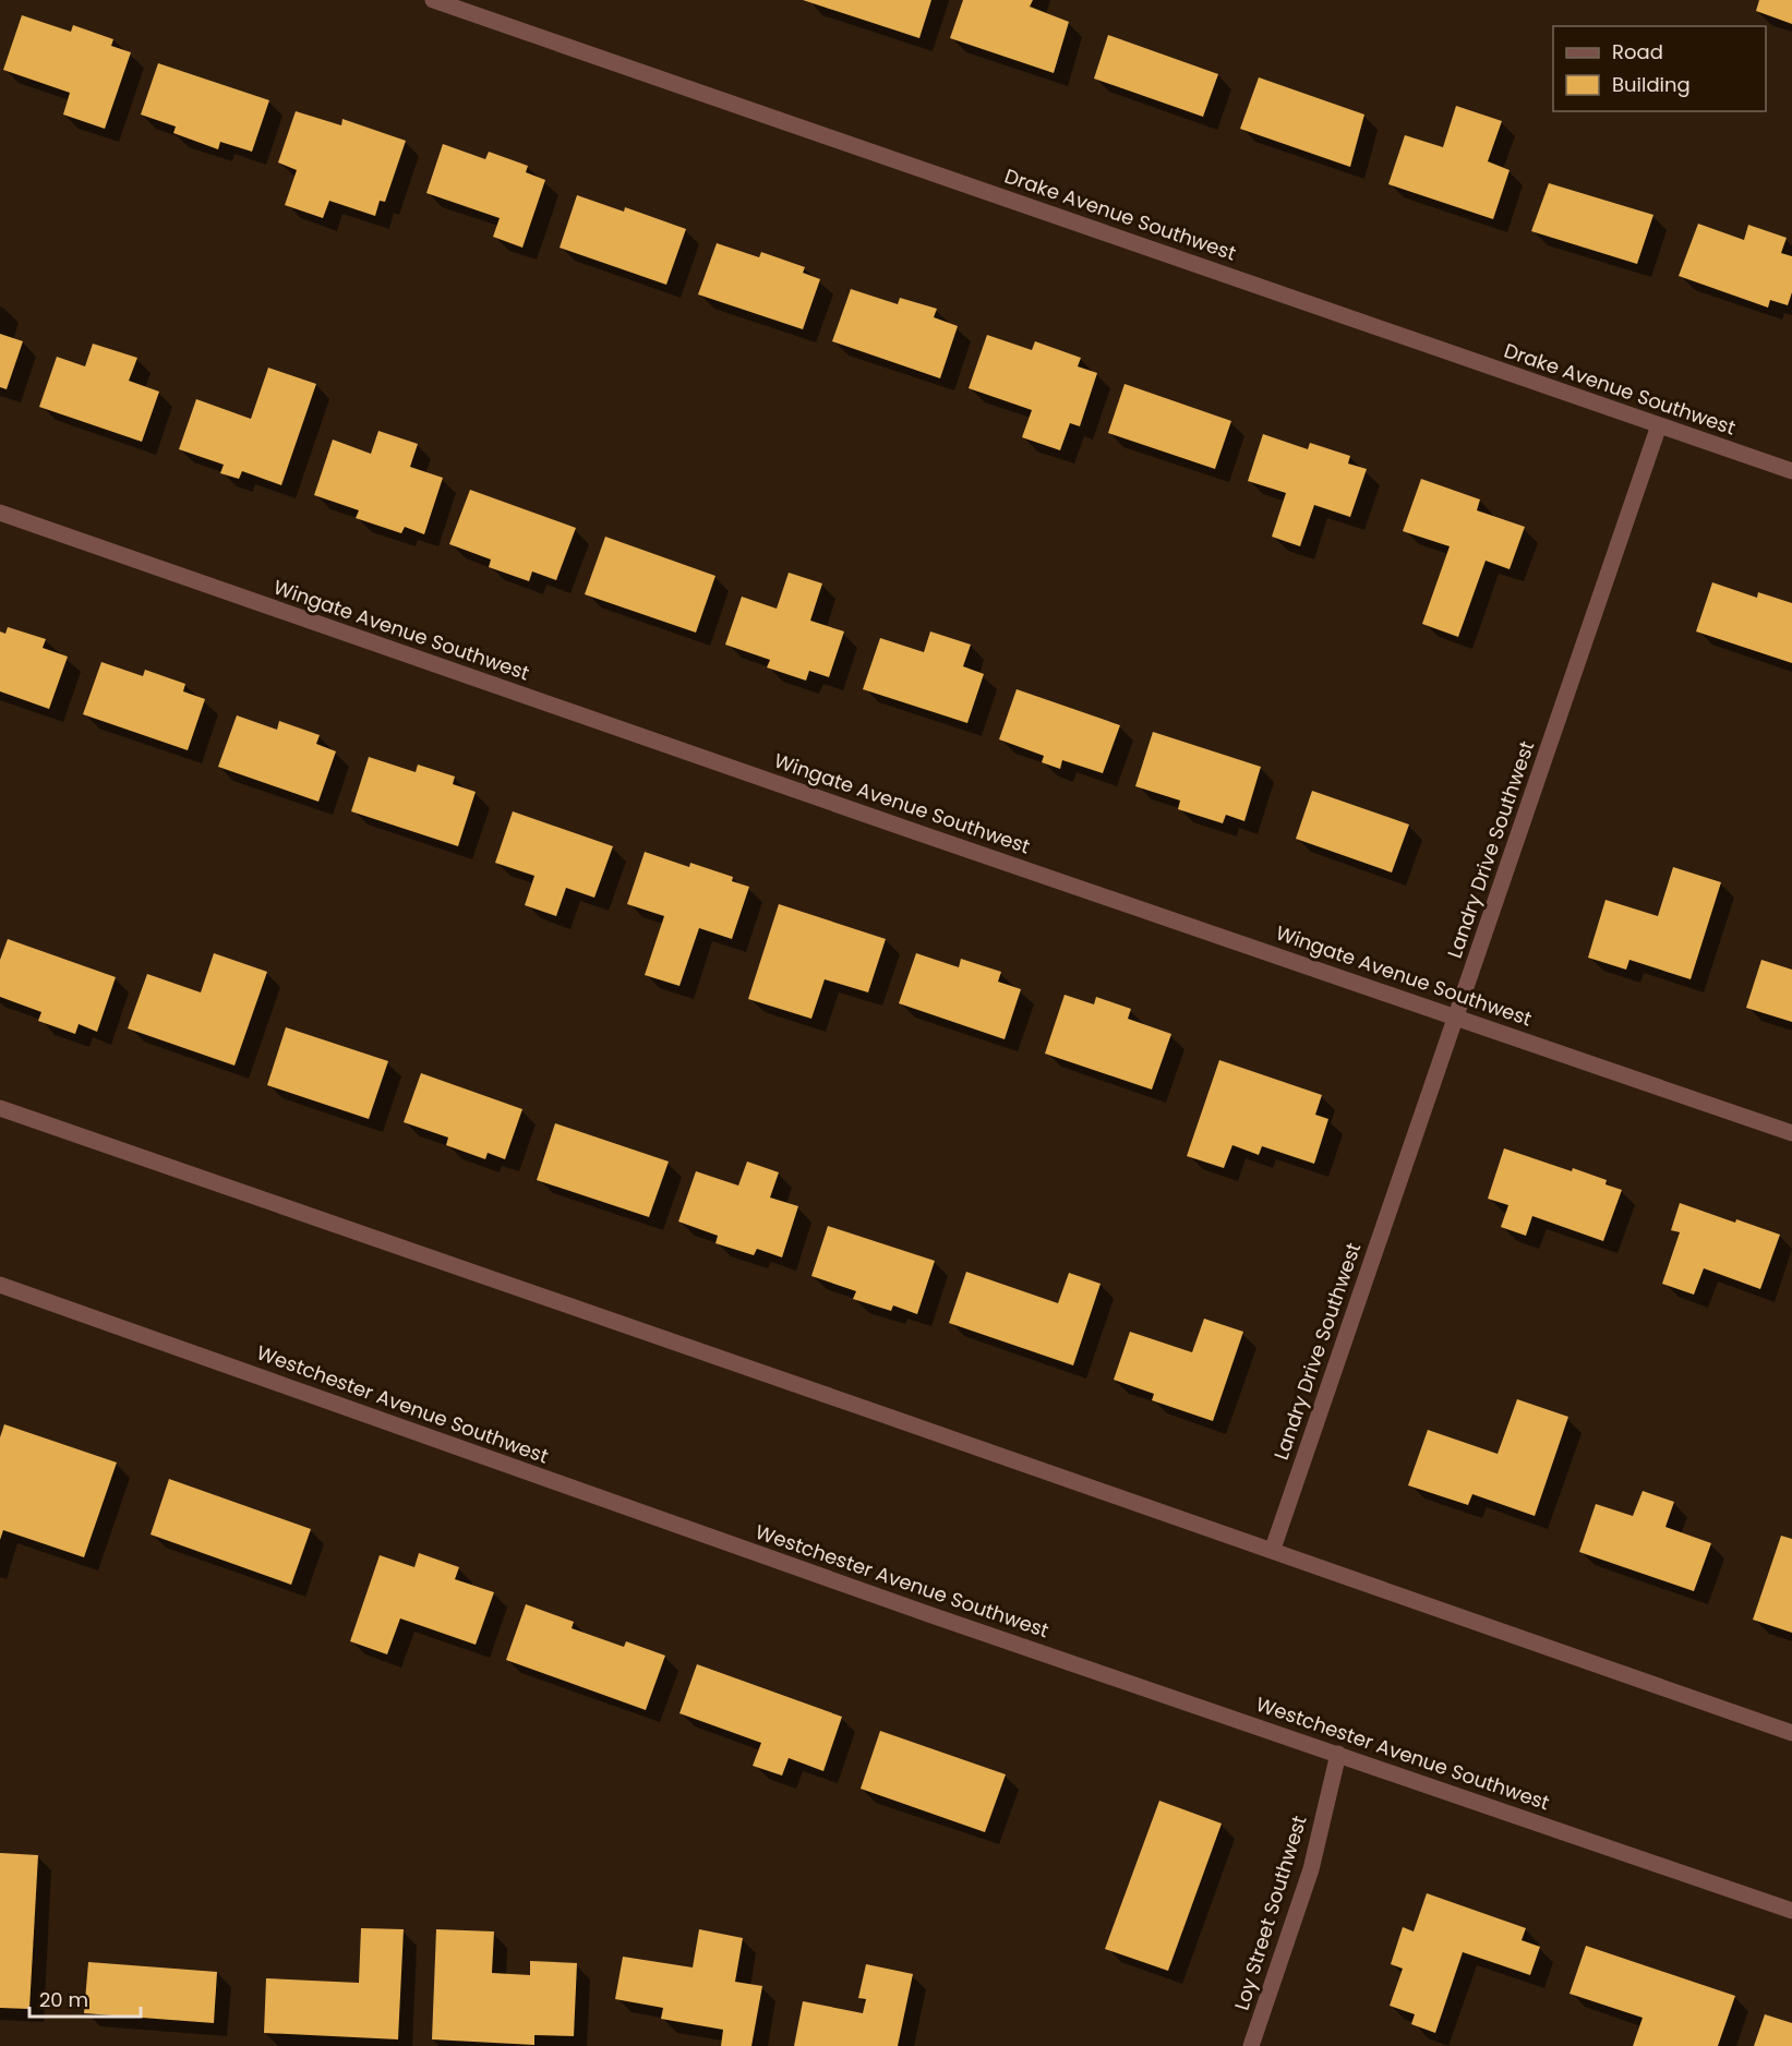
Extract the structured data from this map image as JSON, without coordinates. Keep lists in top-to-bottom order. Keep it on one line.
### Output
{"streets":{"street":["Drake Avenue Southwest","Wingate Avenue Southwest","Landry Drive Southwest","Westchester Avenue Southwest","Loy Street Southwest"]},"crossings":[["Drake Avenue Southwest","Landry Drive Southwest"],["Wingate Avenue Southwest","Landry Drive Southwest"],["Westchester Avenue Southwest","Loy Street Southwest"]],"legend":["Road","Building"],"scale_bar":"20 m"}
